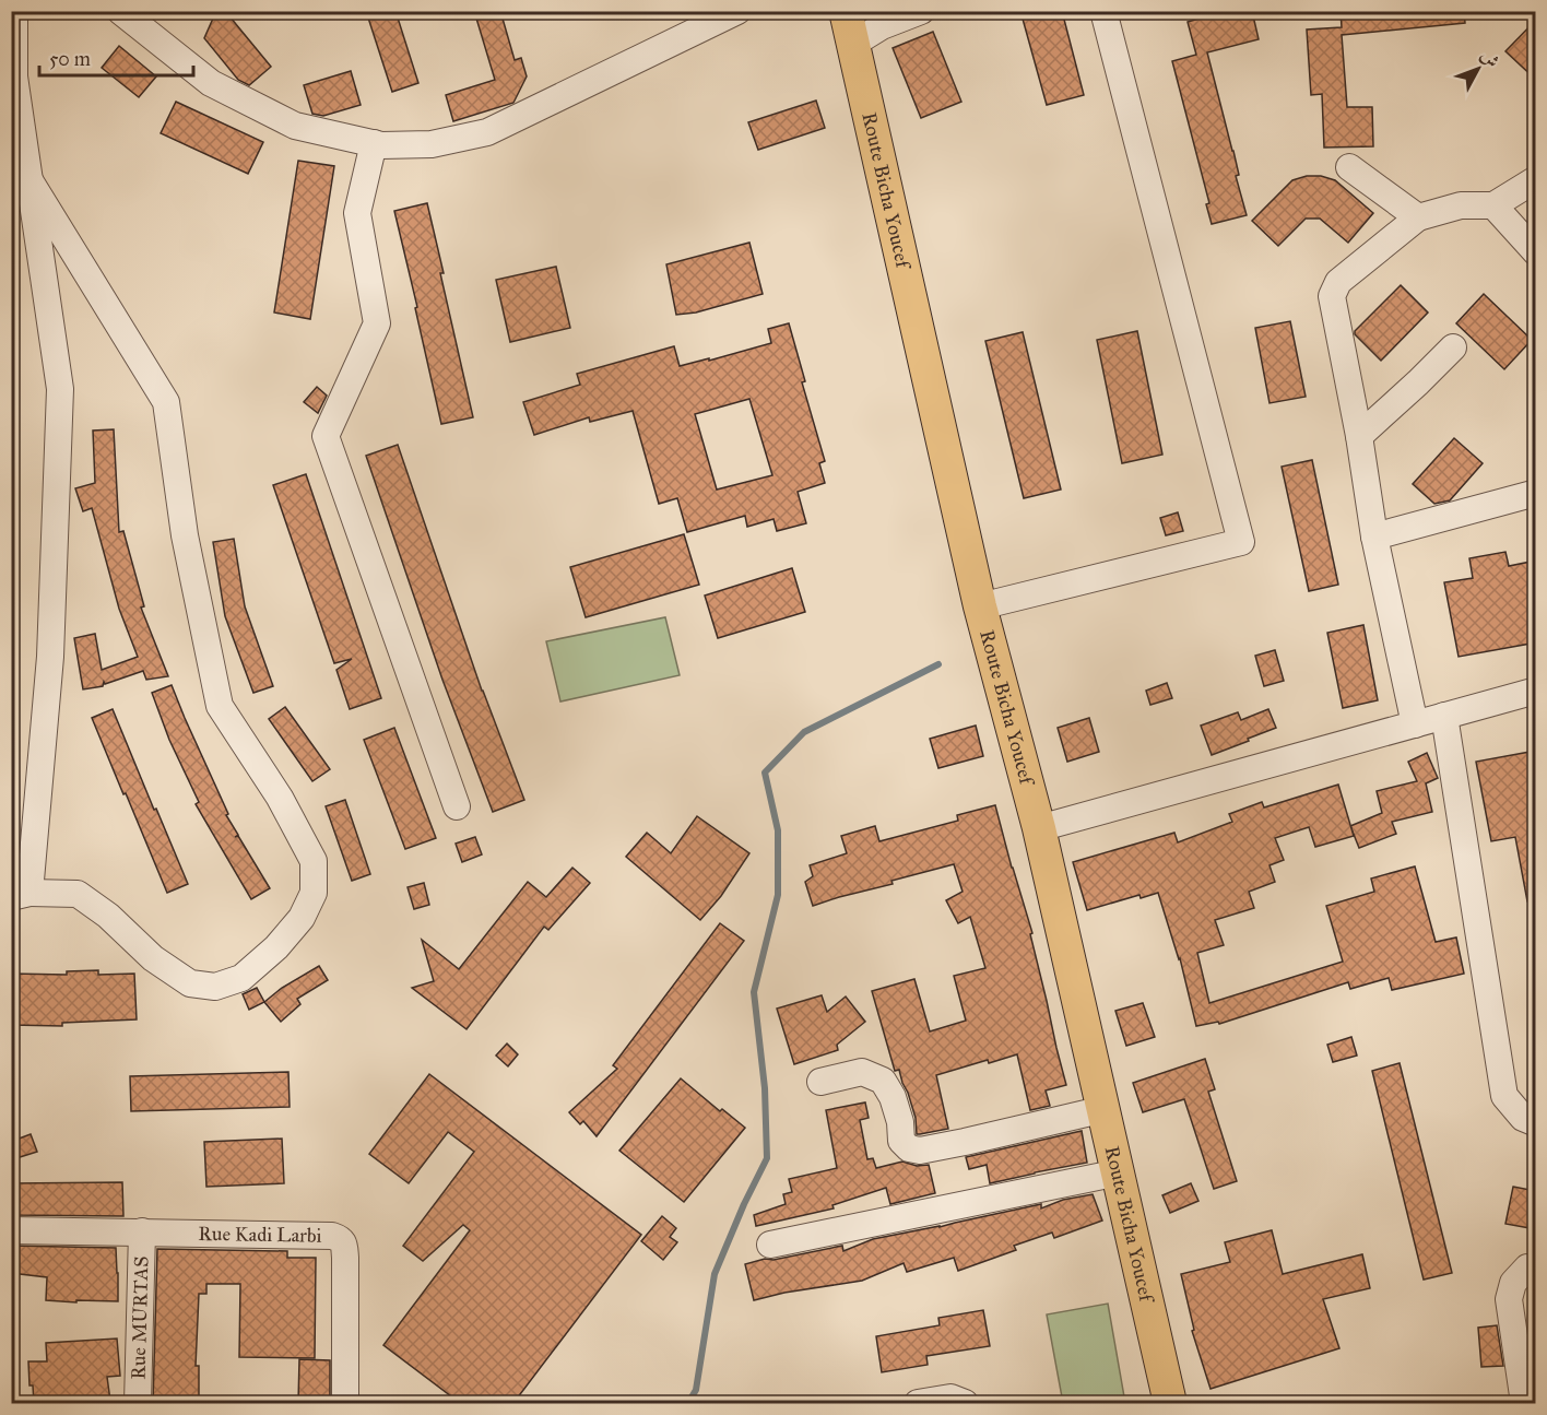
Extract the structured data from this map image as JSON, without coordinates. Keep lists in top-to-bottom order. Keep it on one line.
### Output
{"streets":{"main road":["Route Bicha Youcef"],"street":["Rue Kadi Larbi","Rue MURTAS"]},"crossings":[["Rue Kadi Larbi","Rue MURTAS"]],"scale_bar":"50 m","north":"top right"}
